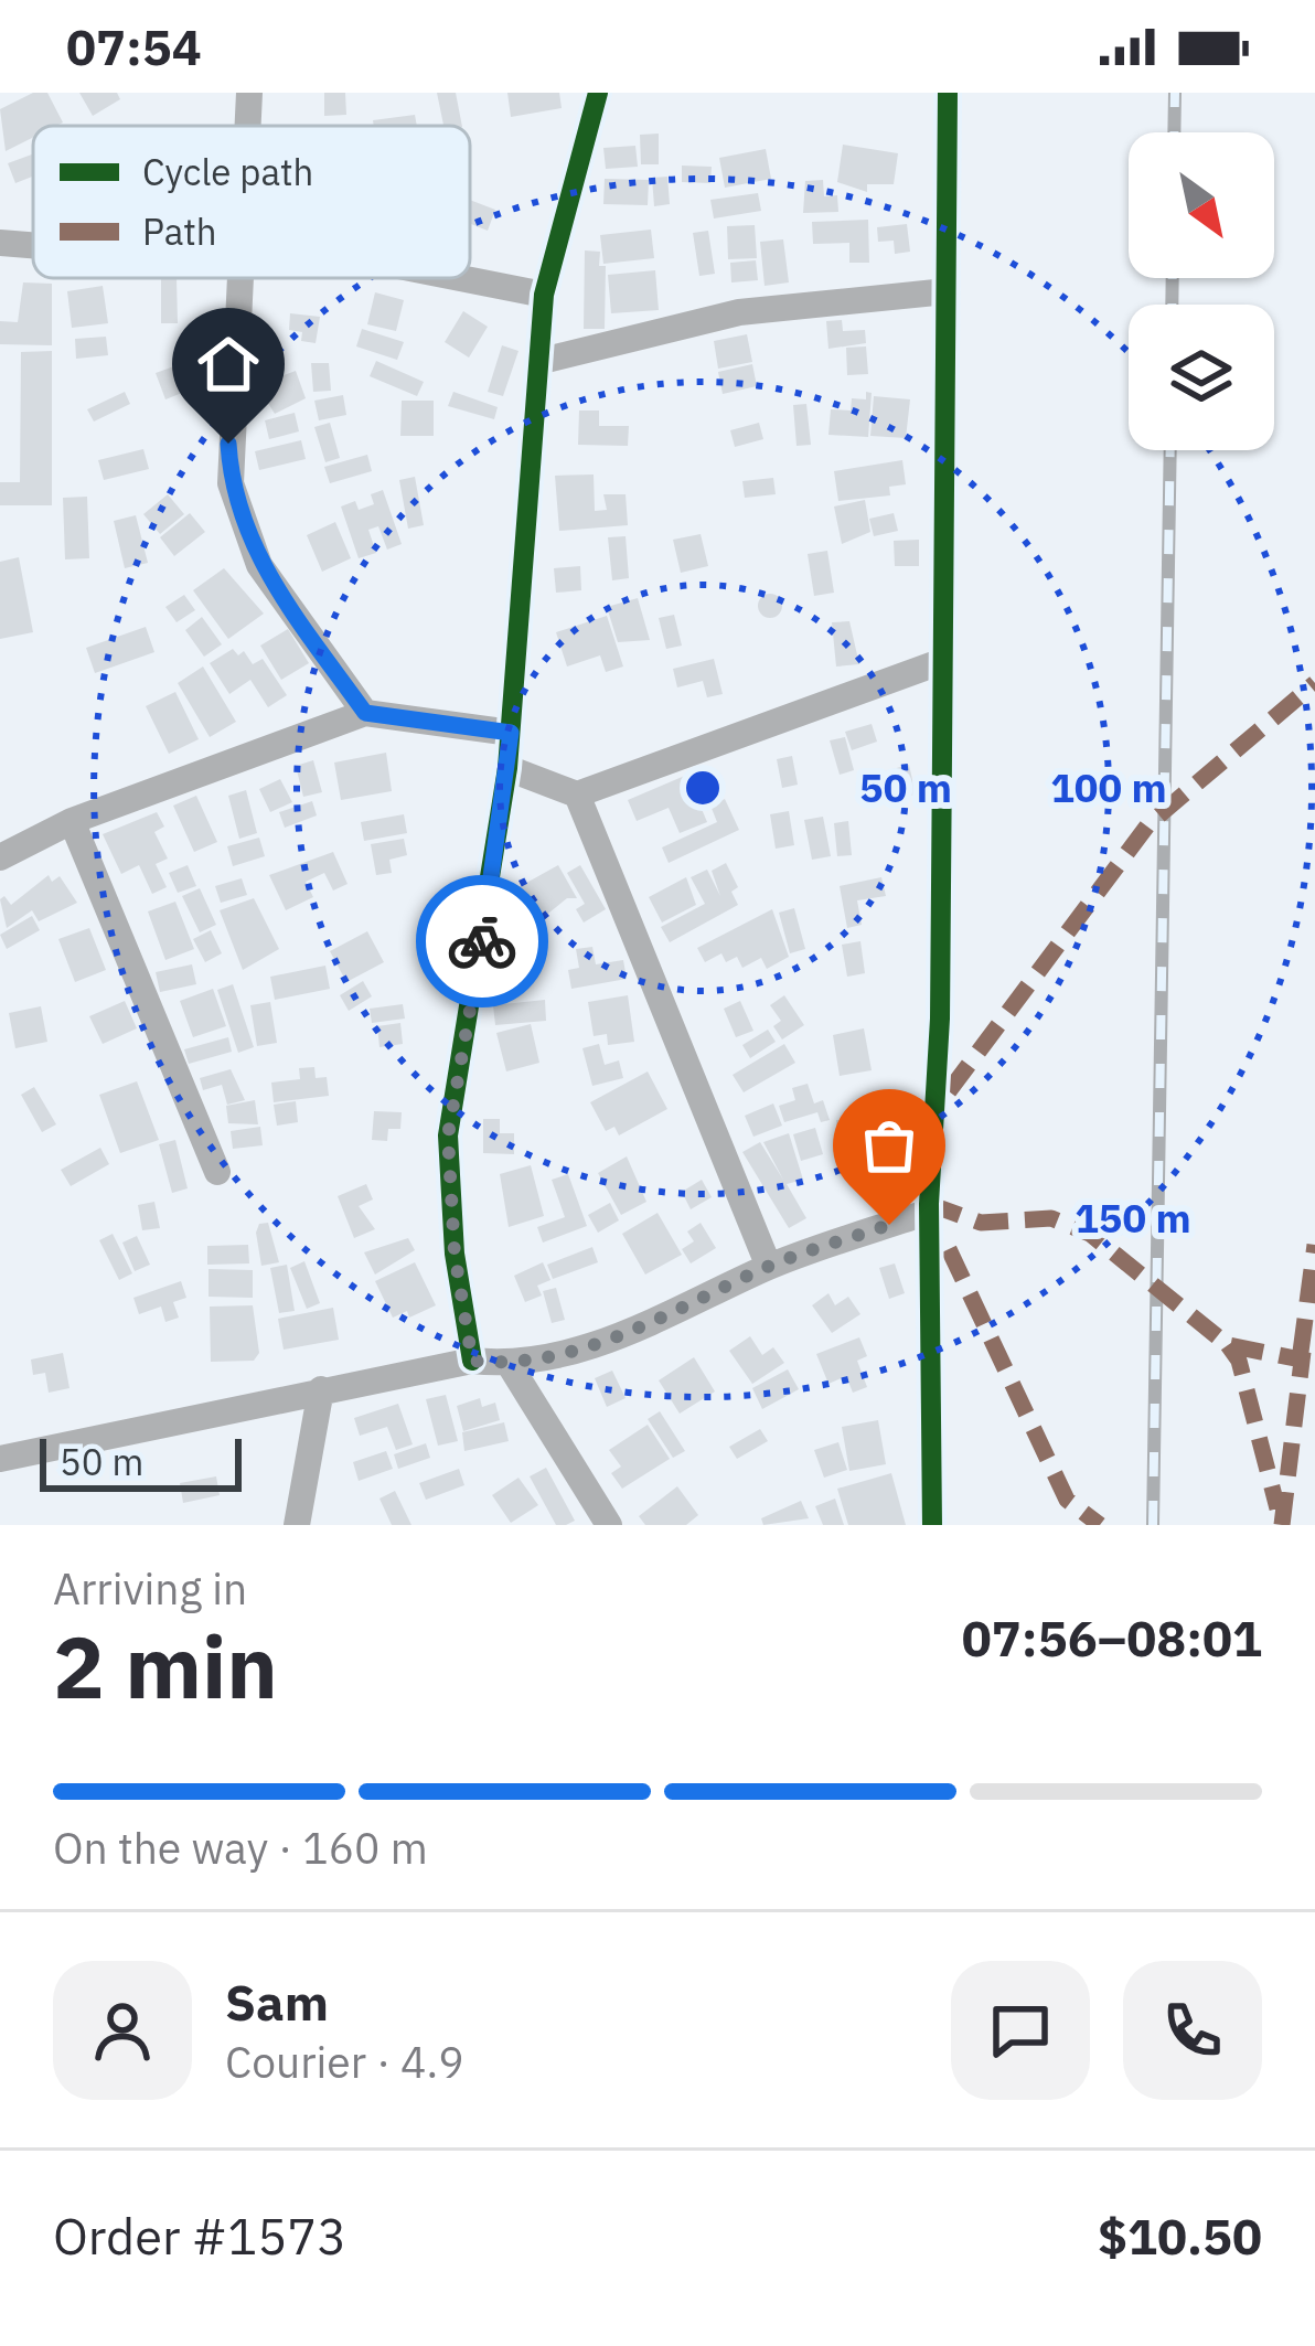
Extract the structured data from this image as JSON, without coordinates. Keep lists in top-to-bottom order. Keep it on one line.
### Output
{"legend":["Cycle path","Path"],"scale_bar":"50 m","north":"bottom right","page":{"status":"07:54","scale":"50 m","heading":["2 min","Arriving in","07:56–08:01"],"panel":["Sam","Courier · 4.9","Order #1573","$10.50"],"bar":"On the way · 160 m"},"rings":["50 m","100 m","150 m"]}
